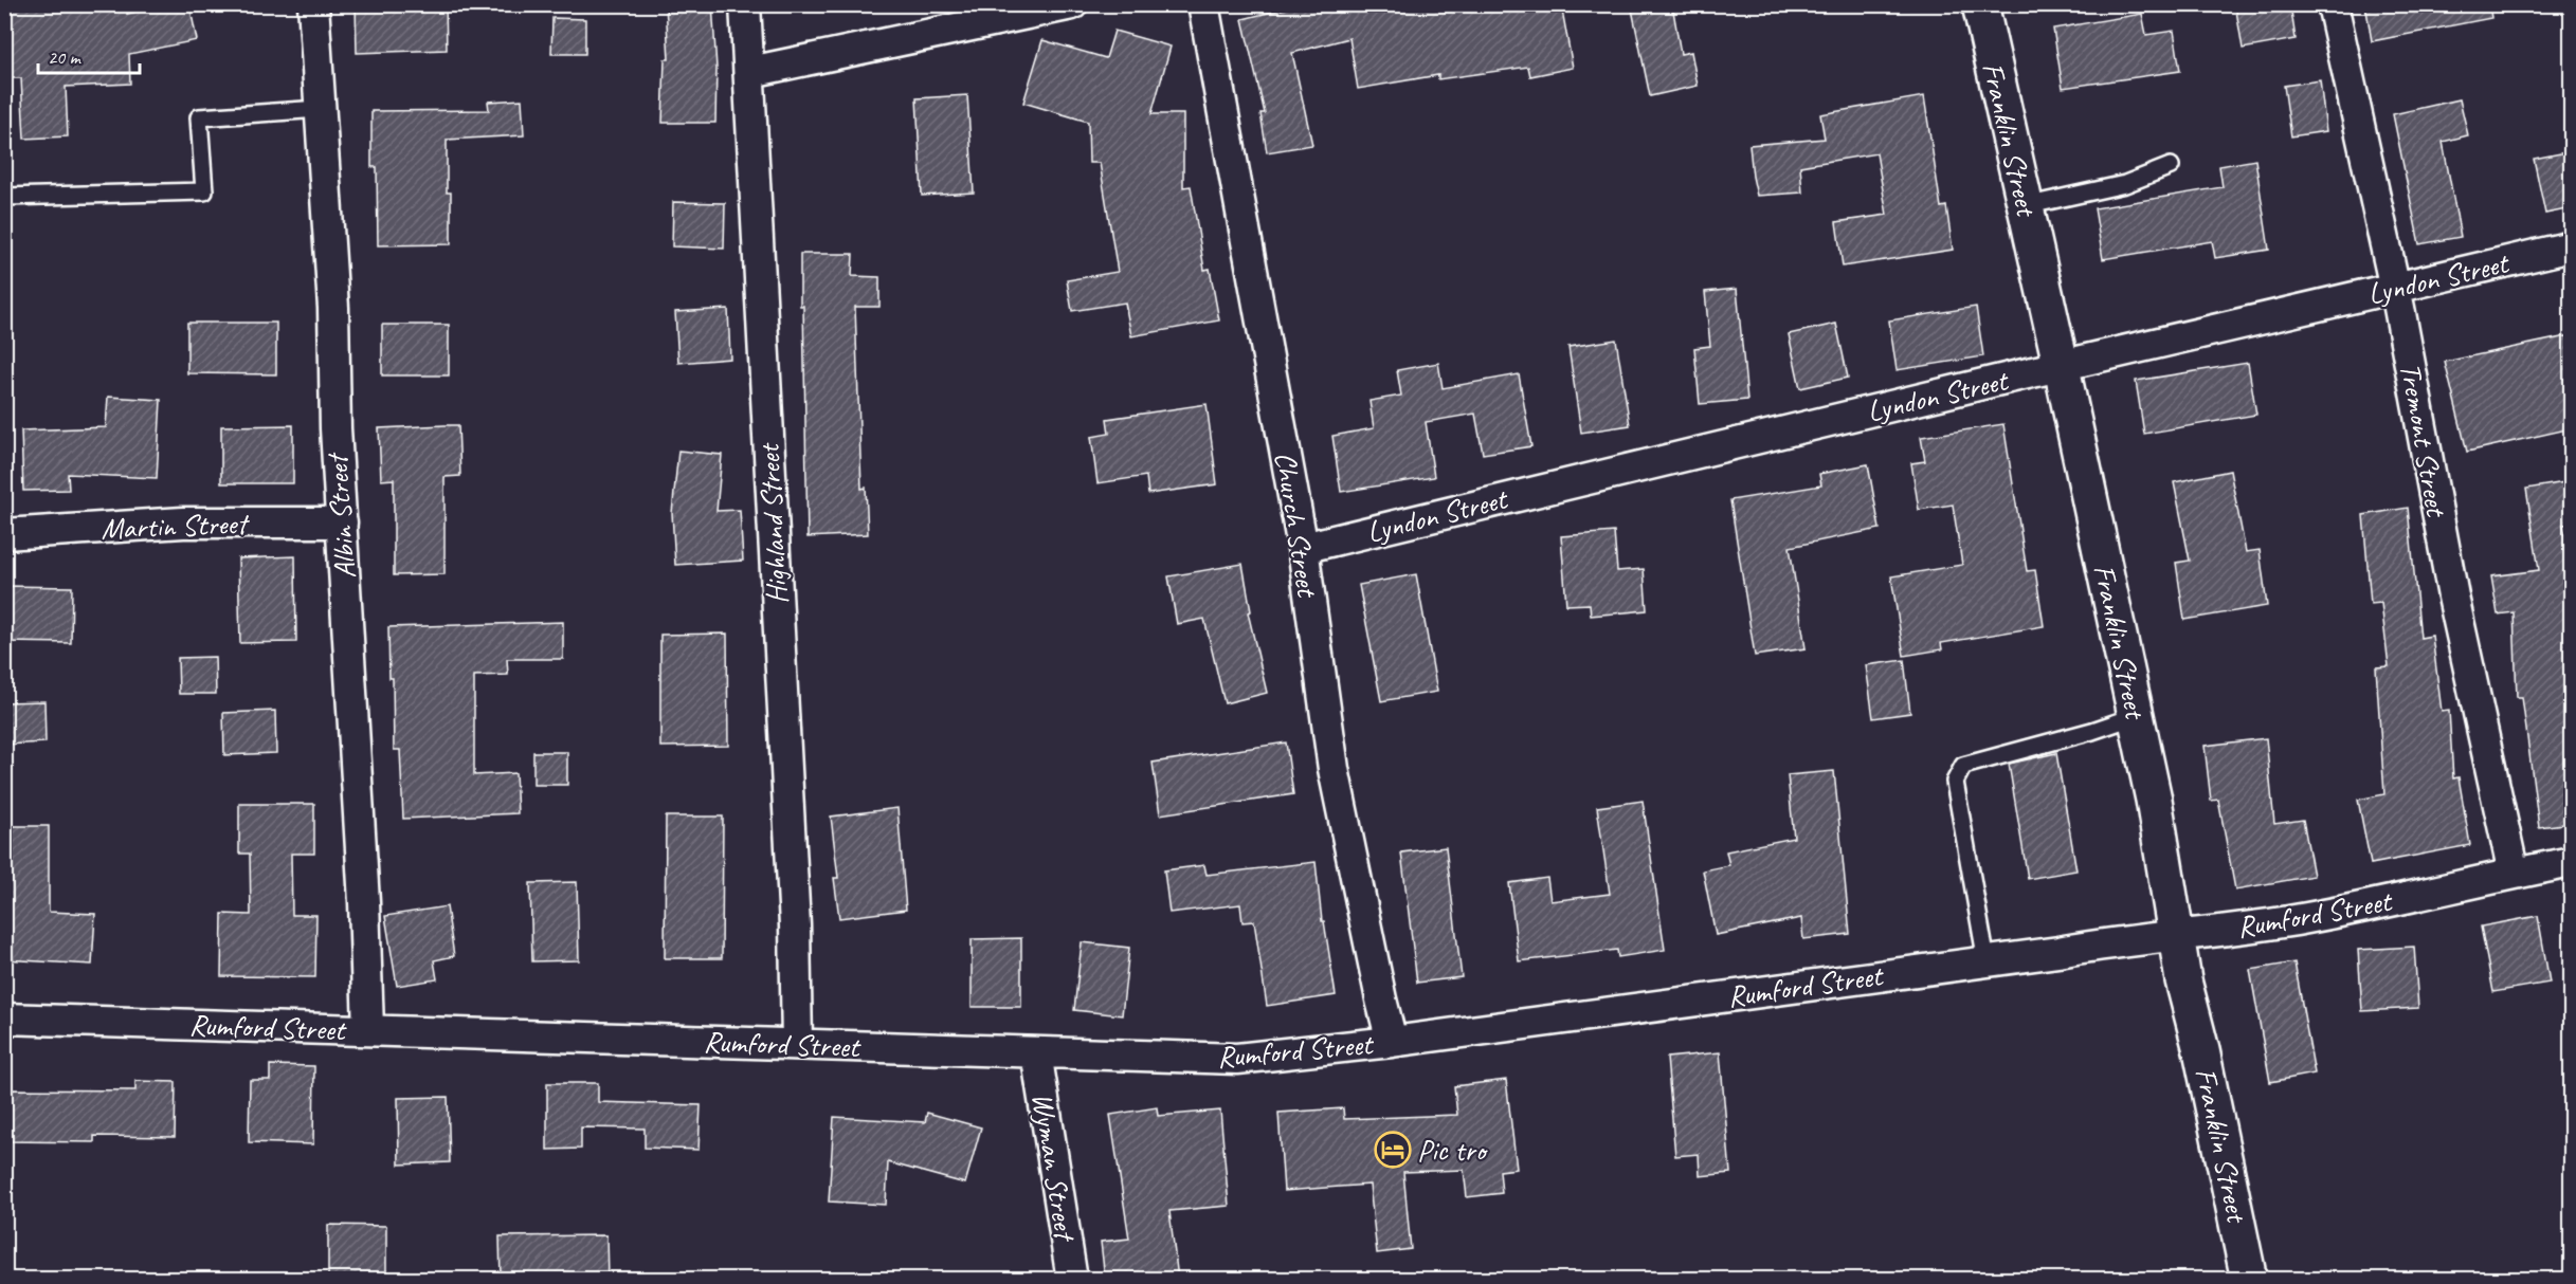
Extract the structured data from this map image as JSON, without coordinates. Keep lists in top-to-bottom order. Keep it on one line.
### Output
{"streets":{"street":["Franklin Street","Lyndon Street","Tremont Street","Albin Street","Church Street","Highland Street","Martin Street","Rumford Street","Wyman Street"]},"crossings":[["Franklin Street","Lyndon Street"],["Franklin Street","Rumford Street"],["Lyndon Street","Tremont Street"],["Lyndon Street","Church Street"],["Tremont Street","Rumford Street"],["Albin Street","Martin Street"],["Albin Street","Rumford Street"],["Church Street","Rumford Street"],["Highland Street","Rumford Street"],["Rumford Street","Wyman Street"]],"places":{"hotel":["Pic tro"]},"scale_bar":"20 m"}
